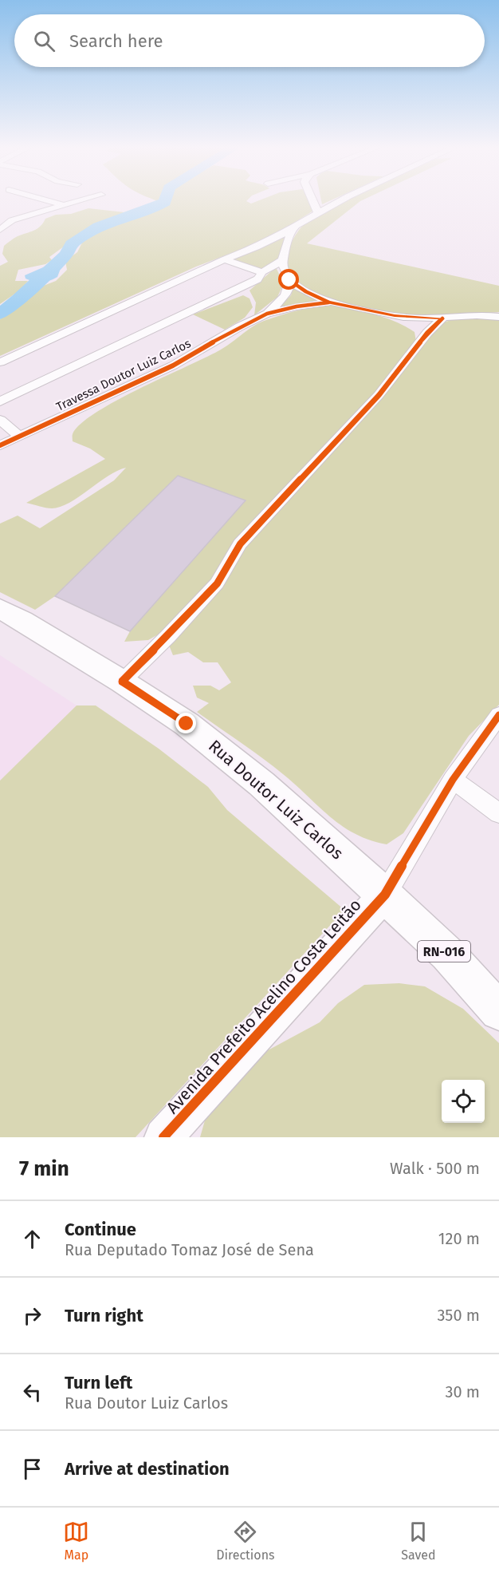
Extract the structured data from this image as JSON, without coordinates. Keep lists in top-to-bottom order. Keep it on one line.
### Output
{"streets":{"main road":["Rua Doutor Luiz Carlos","RN-016"],"street":["Travessa Doutor Luiz Carlos","Avenida Prefeito Acelino Costa Leitão"]},"crossings":[["Rua Doutor Luiz Carlos","Avenida Prefeito Acelino Costa Leitão"]],"page":{"search":"Search here","heading":["7 min","Walk · 500 m"],"list":[["Continue","Rua Deputado Tomaz José de Sena","120 m"],["Turn right","350 m"],["Turn left","Rua Doutor Luiz Carlos","30 m"],"Arrive at destination"],"nav":["Map","Directions","Saved"]}}
